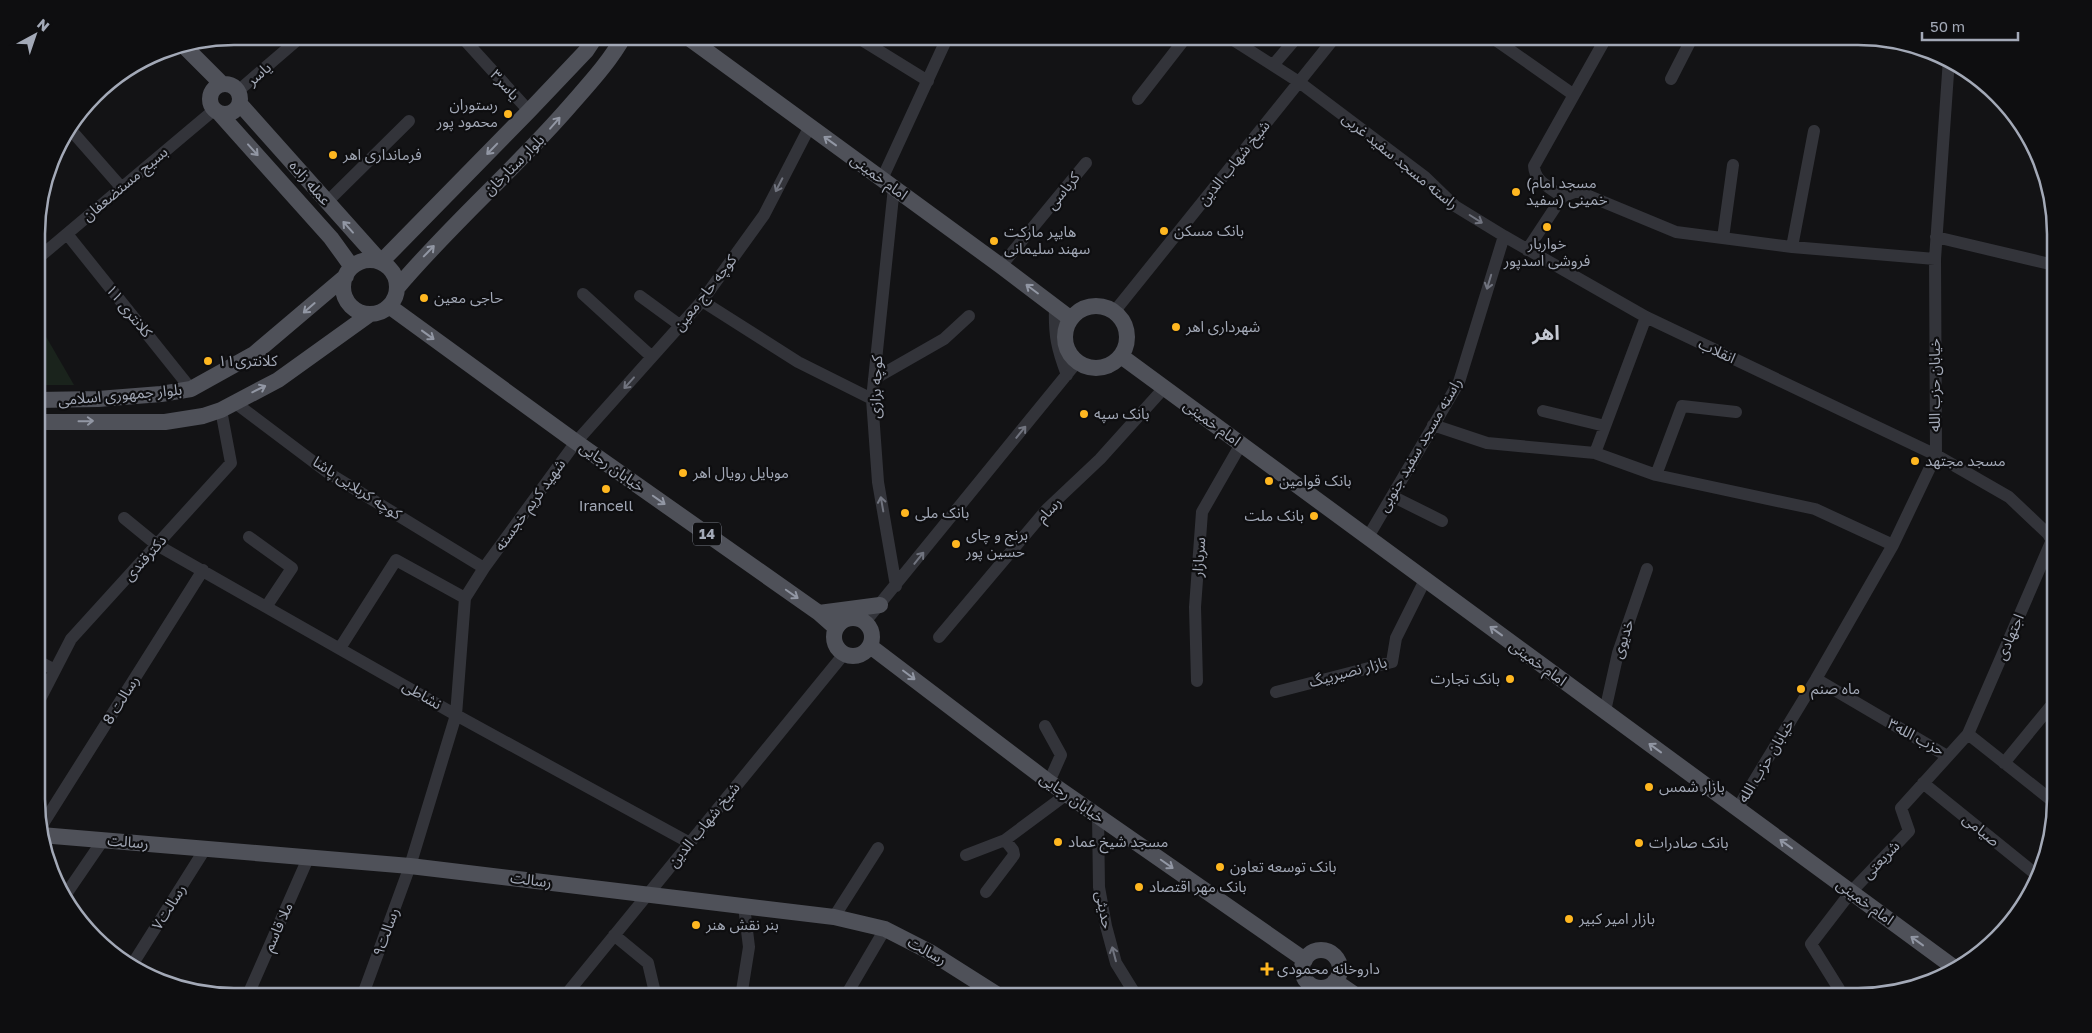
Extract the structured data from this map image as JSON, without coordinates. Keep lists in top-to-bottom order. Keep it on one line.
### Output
{"streets":{"main road":["بلوار ستارخان","امام خمینی","عمله زاده","بلوار جمهوری اسلامی","خیابان رجایی","14","رسالت"],"street":["یاسر","یاسر۳","راسته مسجد سفید غربی","شیخ شهاب الدین","بسیج مستضعفان","کرباسی","کوچه حاج معین","کلانتری ۱۱","انقلاب","خیابان حزب الله","کوچه بزازی","راسته مسجد سفید جنوبی","کوچه کربلایی پاشا","شهید کریم خجسته","رسام","سربازار","دکترقندی","اجتهادی","خدیوی","بازار نصیربیگ","نشاطی","رسالت 8","حزب الله۳","صیامی","شریعتی","رسالت۷","حدیثی","ملا قاسم","رسالت۹"]},"crossings":[["یاسر","عمله زاده"],["یاسر","بسیج مستضعفان"],["یاسر۳","بلوار ستارخان"],["راسته مسجد سفید غربی","شیخ شهاب الدین"],["راسته مسجد سفید غربی","انقلاب"],["راسته مسجد سفید غربی","راسته مسجد سفید جنوبی"],["شیخ شهاب الدین","امام خمینی"],["شیخ شهاب الدین","خیابان رجایی"],["شیخ شهاب الدین","نشاطی"],["شیخ شهاب الدین","رسالت"],["بلوار ستارخان","عمله زاده"],["بلوار ستارخان","بلوار جمهوری اسلامی"],["بلوار ستارخان","خیابان رجایی"],["امام خمینی","کرباسی"],["امام خمینی","کوچه حاج معین"],["امام خمینی","خیابان حزب الله"],["امام خمینی","کوچه بزازی"],["امام خمینی","راسته مسجد سفید جنوبی"],["امام خمینی","رسام"],["امام خمینی","سربازار"],["امام خمینی","خدیوی"],["امام خمینی","بازار نصیربیگ"],["امام خمینی","شریعتی"],["عمله زاده","بسیج مستضعفان"],["عمله زاده","بلوار جمهوری اسلامی"],["عمله زاده","خیابان رجایی"],["بسیج مستضعفان","کلانتری ۱۱"],["کوچه حاج معین","خیابان رجایی"],["کوچه حاج معین","شهید کریم خجسته"],["کلانتری ۱۱","بلوار جمهوری اسلامی"],["انقلاب","خیابان حزب الله"],["انقلاب","راسته مسجد سفید جنوبی"],["خیابان حزب الله","حزب الله۳"],["بلوار جمهوری اسلامی","خیابان رجایی"],["بلوار جمهوری اسلامی","کوچه کربلایی پاشا"],["بلوار جمهوری اسلامی","دکترقندی"],["خیابان رجایی","شهید کریم خجسته"],["خیابان رجایی","حدیثی"],["کوچه کربلایی پاشا","شهید کریم خجسته"],["کوچه کربلایی پاشا","دکترقندی"],["شهید کریم خجسته","رسالت۹"],["دکترقندی","نشاطی"],["اجتهادی","حزب الله۳"],["نشاطی","رسالت 8"],["نشاطی","رسالت۹"],["حزب الله۳","شریعتی"],["صیامی","شریعتی"],["رسالت","رسالت۷"],["رسالت","ملا قاسم"],["رسالت","رسالت۹"]],"one_way":["راسته مسجد سفید غربی","امام خمینی","کوچه حاج معین","راسته مسجد سفید جنوبی","خیابان رجایی","حدیثی"],"districts":["اهر"],"places":{"other":["رستوران محمود پور","فرمانداری اهر","(مسجد امام خمینی (سفید","خواربار فروشی اسدپور","بانک مسکن","هایپر مارکت سهند سلیمانی","حاجی معین","شهرداری اهر","کلانتری۱۱","بانک سپه","مسجد مجتهد","موبایل رویال اهر","بانک قوامین","Irancell","بانک ملی","بانک ملت","برنج و چای حسین پور","بانک تجارت","ماه صنم","بازار شمس","مسجد شیخ عماد","بانک صادرات","بانک توسعه تعاون","بانک مهر اقتصاد","بازار امیر کبیر","بنر نقش هنر"],"health":["داروخانه محمودی"]},"scale_bar":"50 m","north":"top right"}
